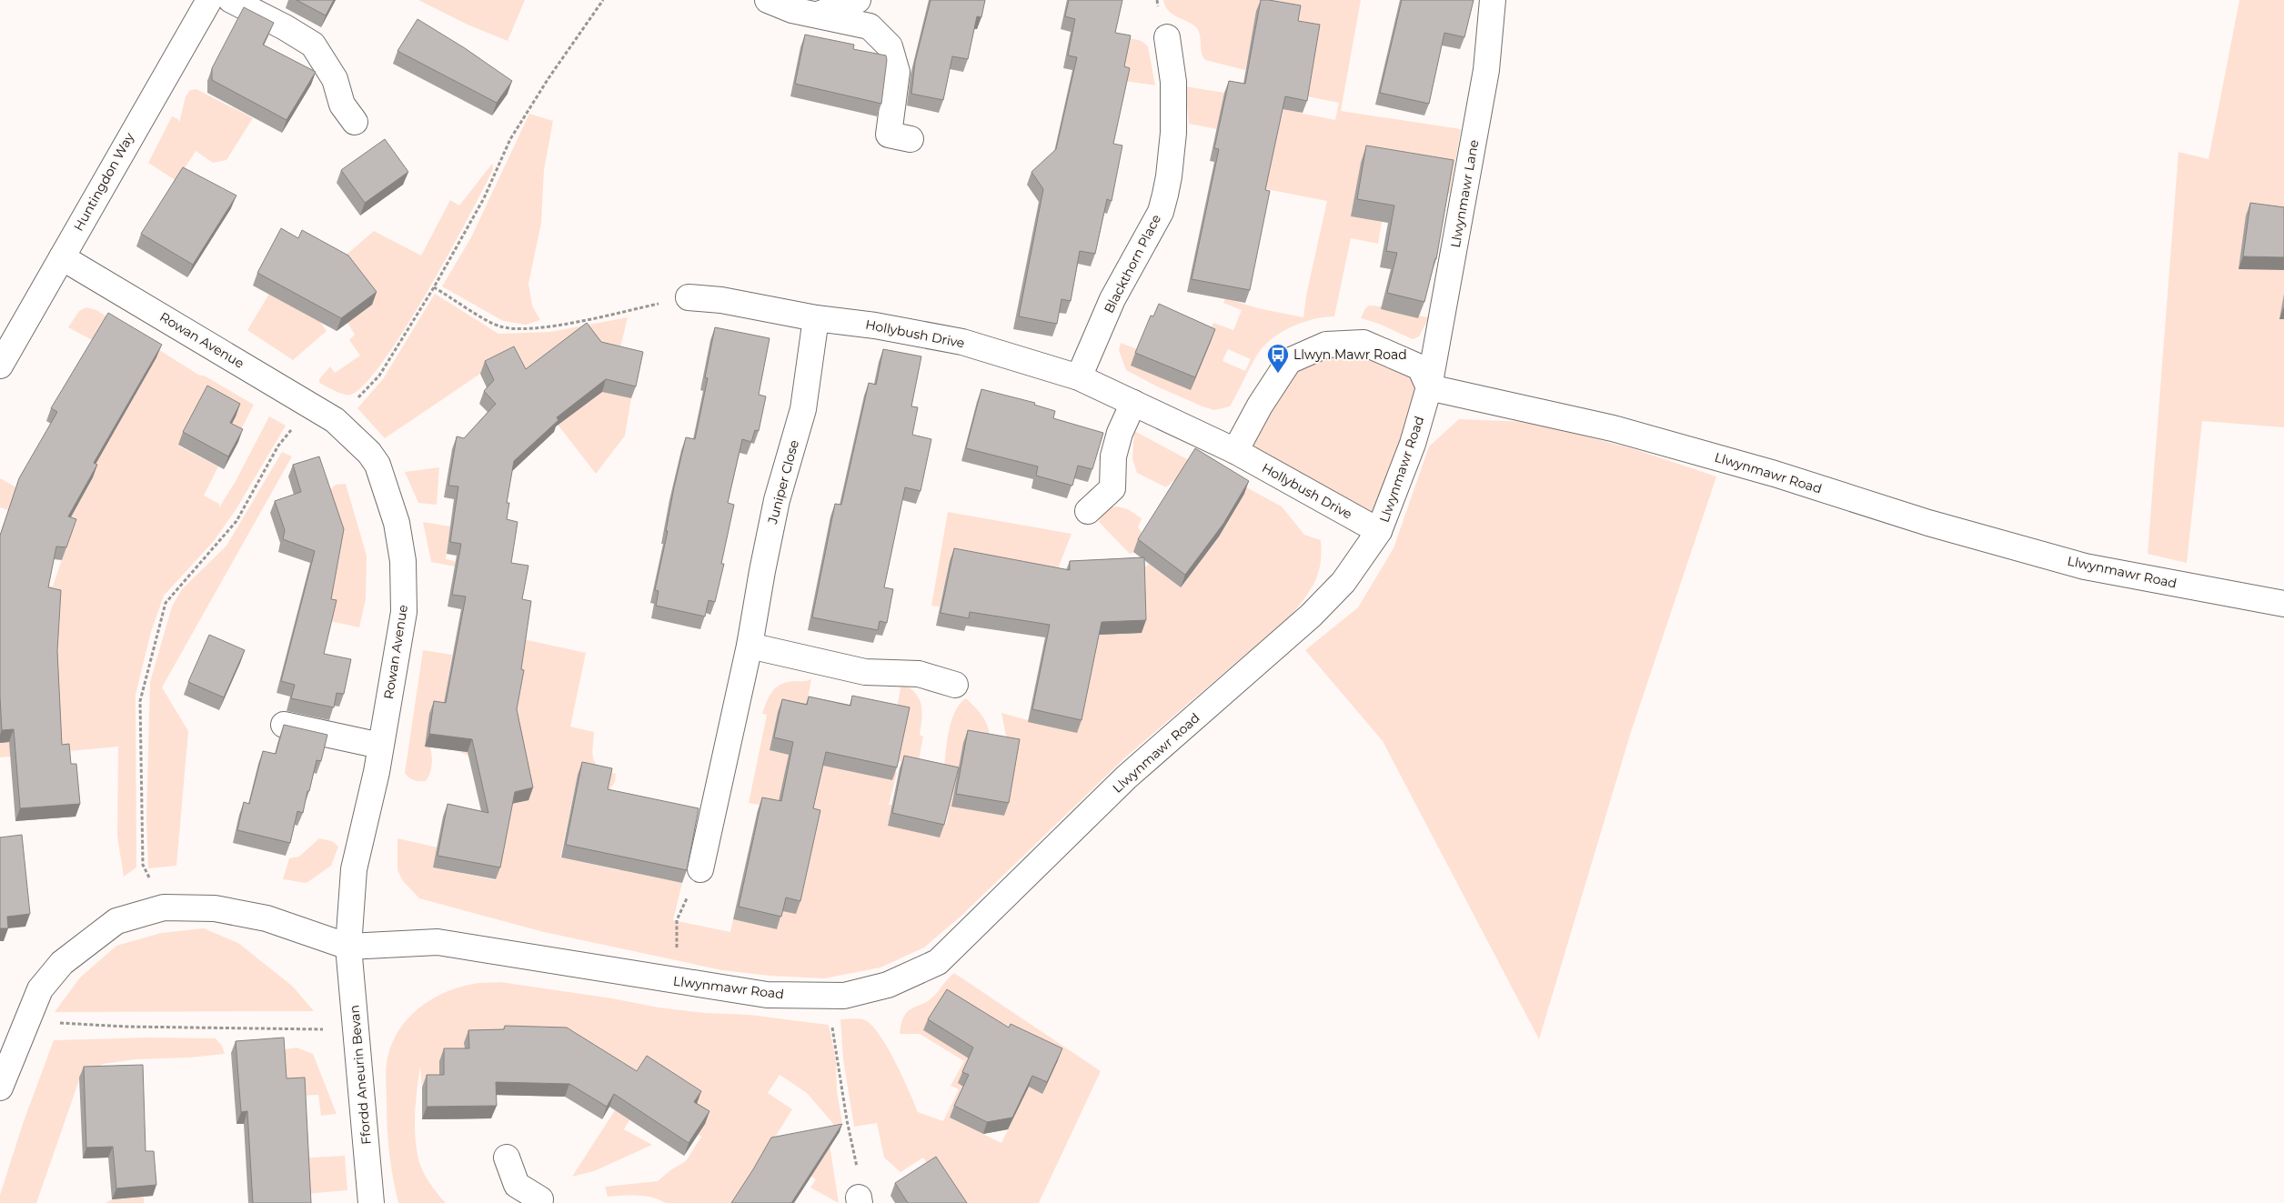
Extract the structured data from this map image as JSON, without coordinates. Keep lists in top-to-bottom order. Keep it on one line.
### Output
{"streets":{"street":["Huntingdon Way","Llwynmawr Lane","Blackthorn Place","Hollybush Drive","Rowan Avenue","Llwynmawr Road","Juniper Close","Ffordd Aneurin Bevan"]},"crossings":[["Huntingdon Way","Rowan Avenue"],["Llwynmawr Lane","Llwynmawr Road"],["Blackthorn Place","Hollybush Drive"],["Hollybush Drive","Llwynmawr Road"],["Hollybush Drive","Juniper Close"],["Rowan Avenue","Llwynmawr Road"],["Rowan Avenue","Ffordd Aneurin Bevan"],["Llwynmawr Road","Ffordd Aneurin Bevan"]],"places":{"bus stop":["Llwyn Mawr Road"]}}
